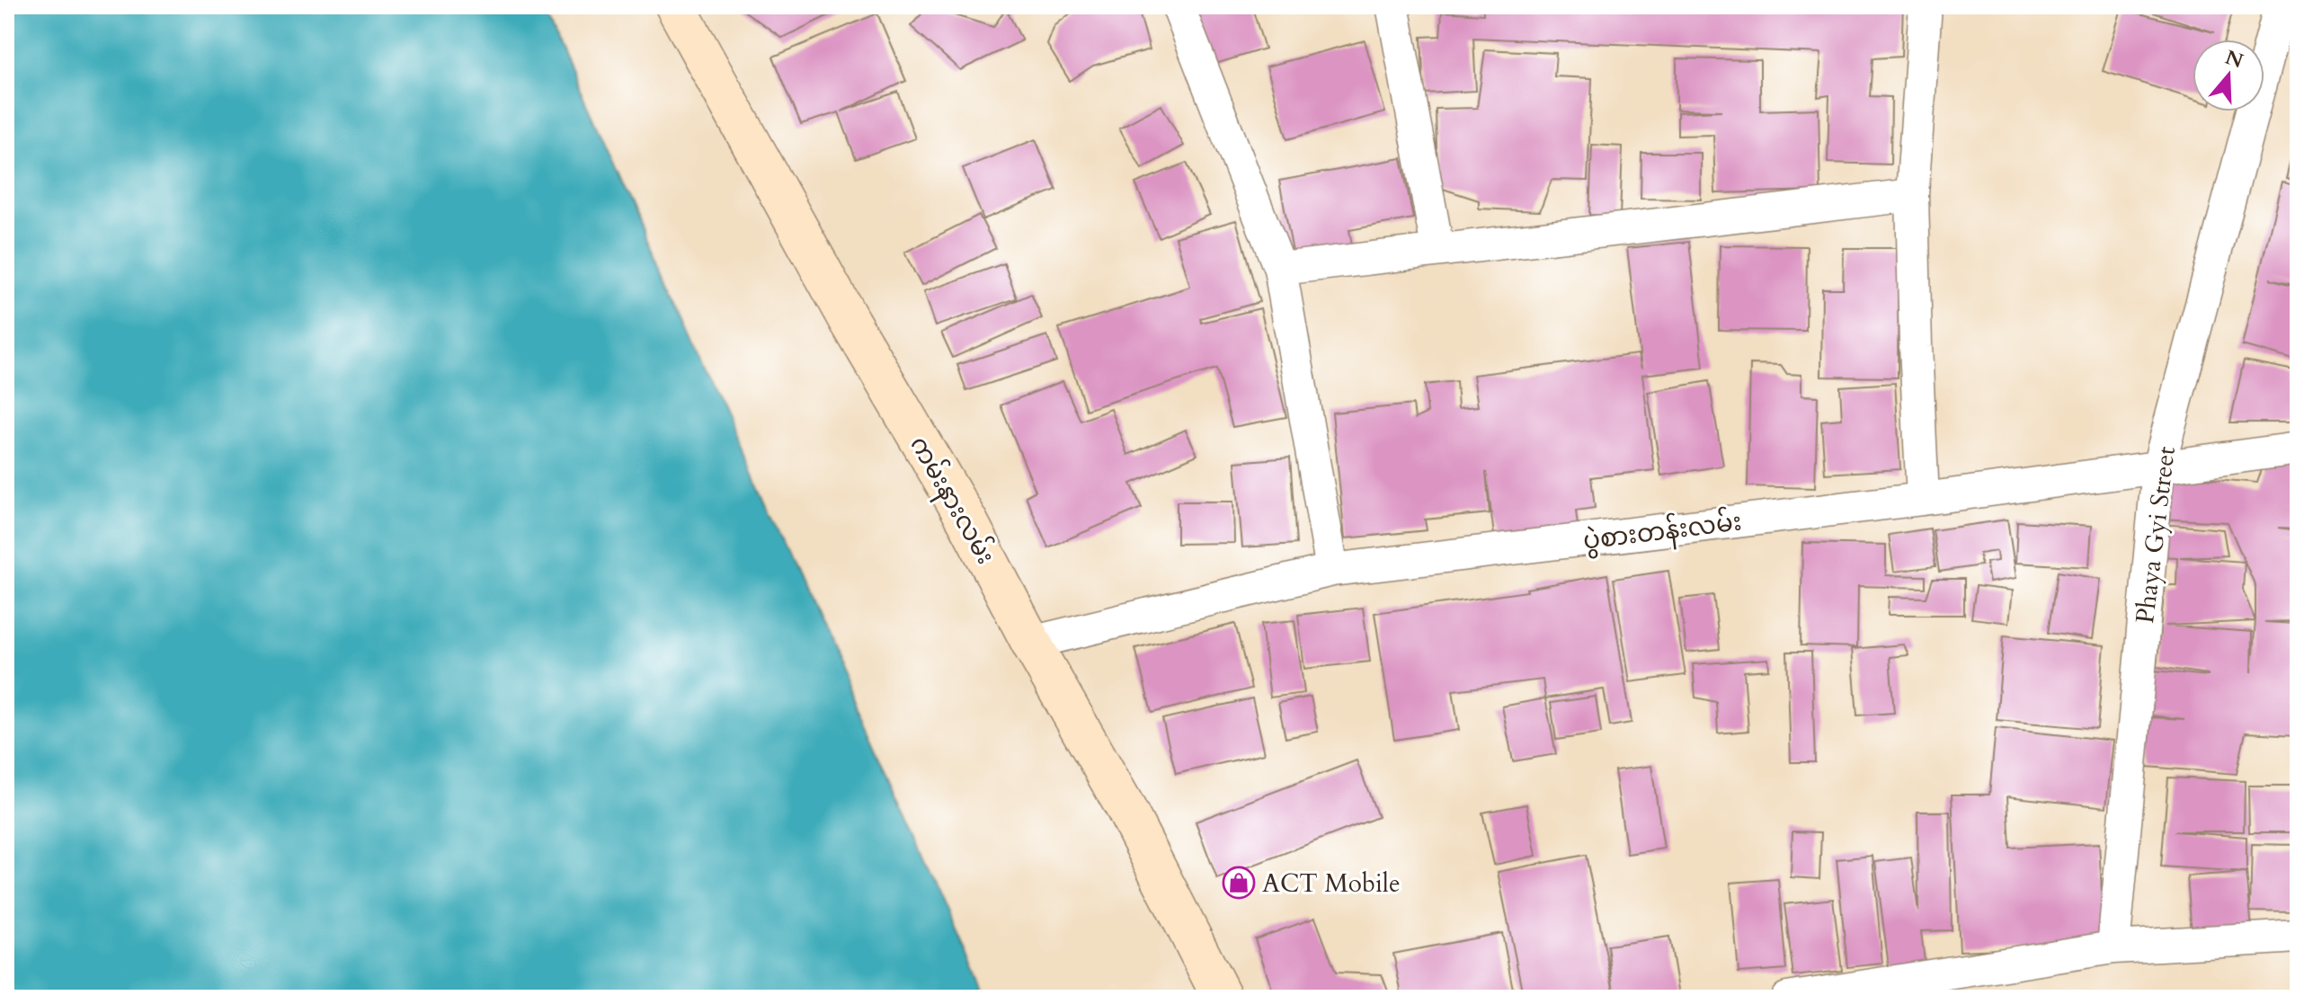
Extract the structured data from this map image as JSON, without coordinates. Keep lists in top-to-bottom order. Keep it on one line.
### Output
{"streets":{"street":["ကမ်းနားလမ်း","ပွဲစားတန်းလမ်း","Phaya Gyi Street"]},"crossings":[["ကမ်းနားလမ်း","ပွဲစားတန်းလမ်း"],["ပွဲစားတန်းလမ်း","Phaya Gyi Street"]],"places":{"shop":["ACT Mobile"]},"north":"top"}
